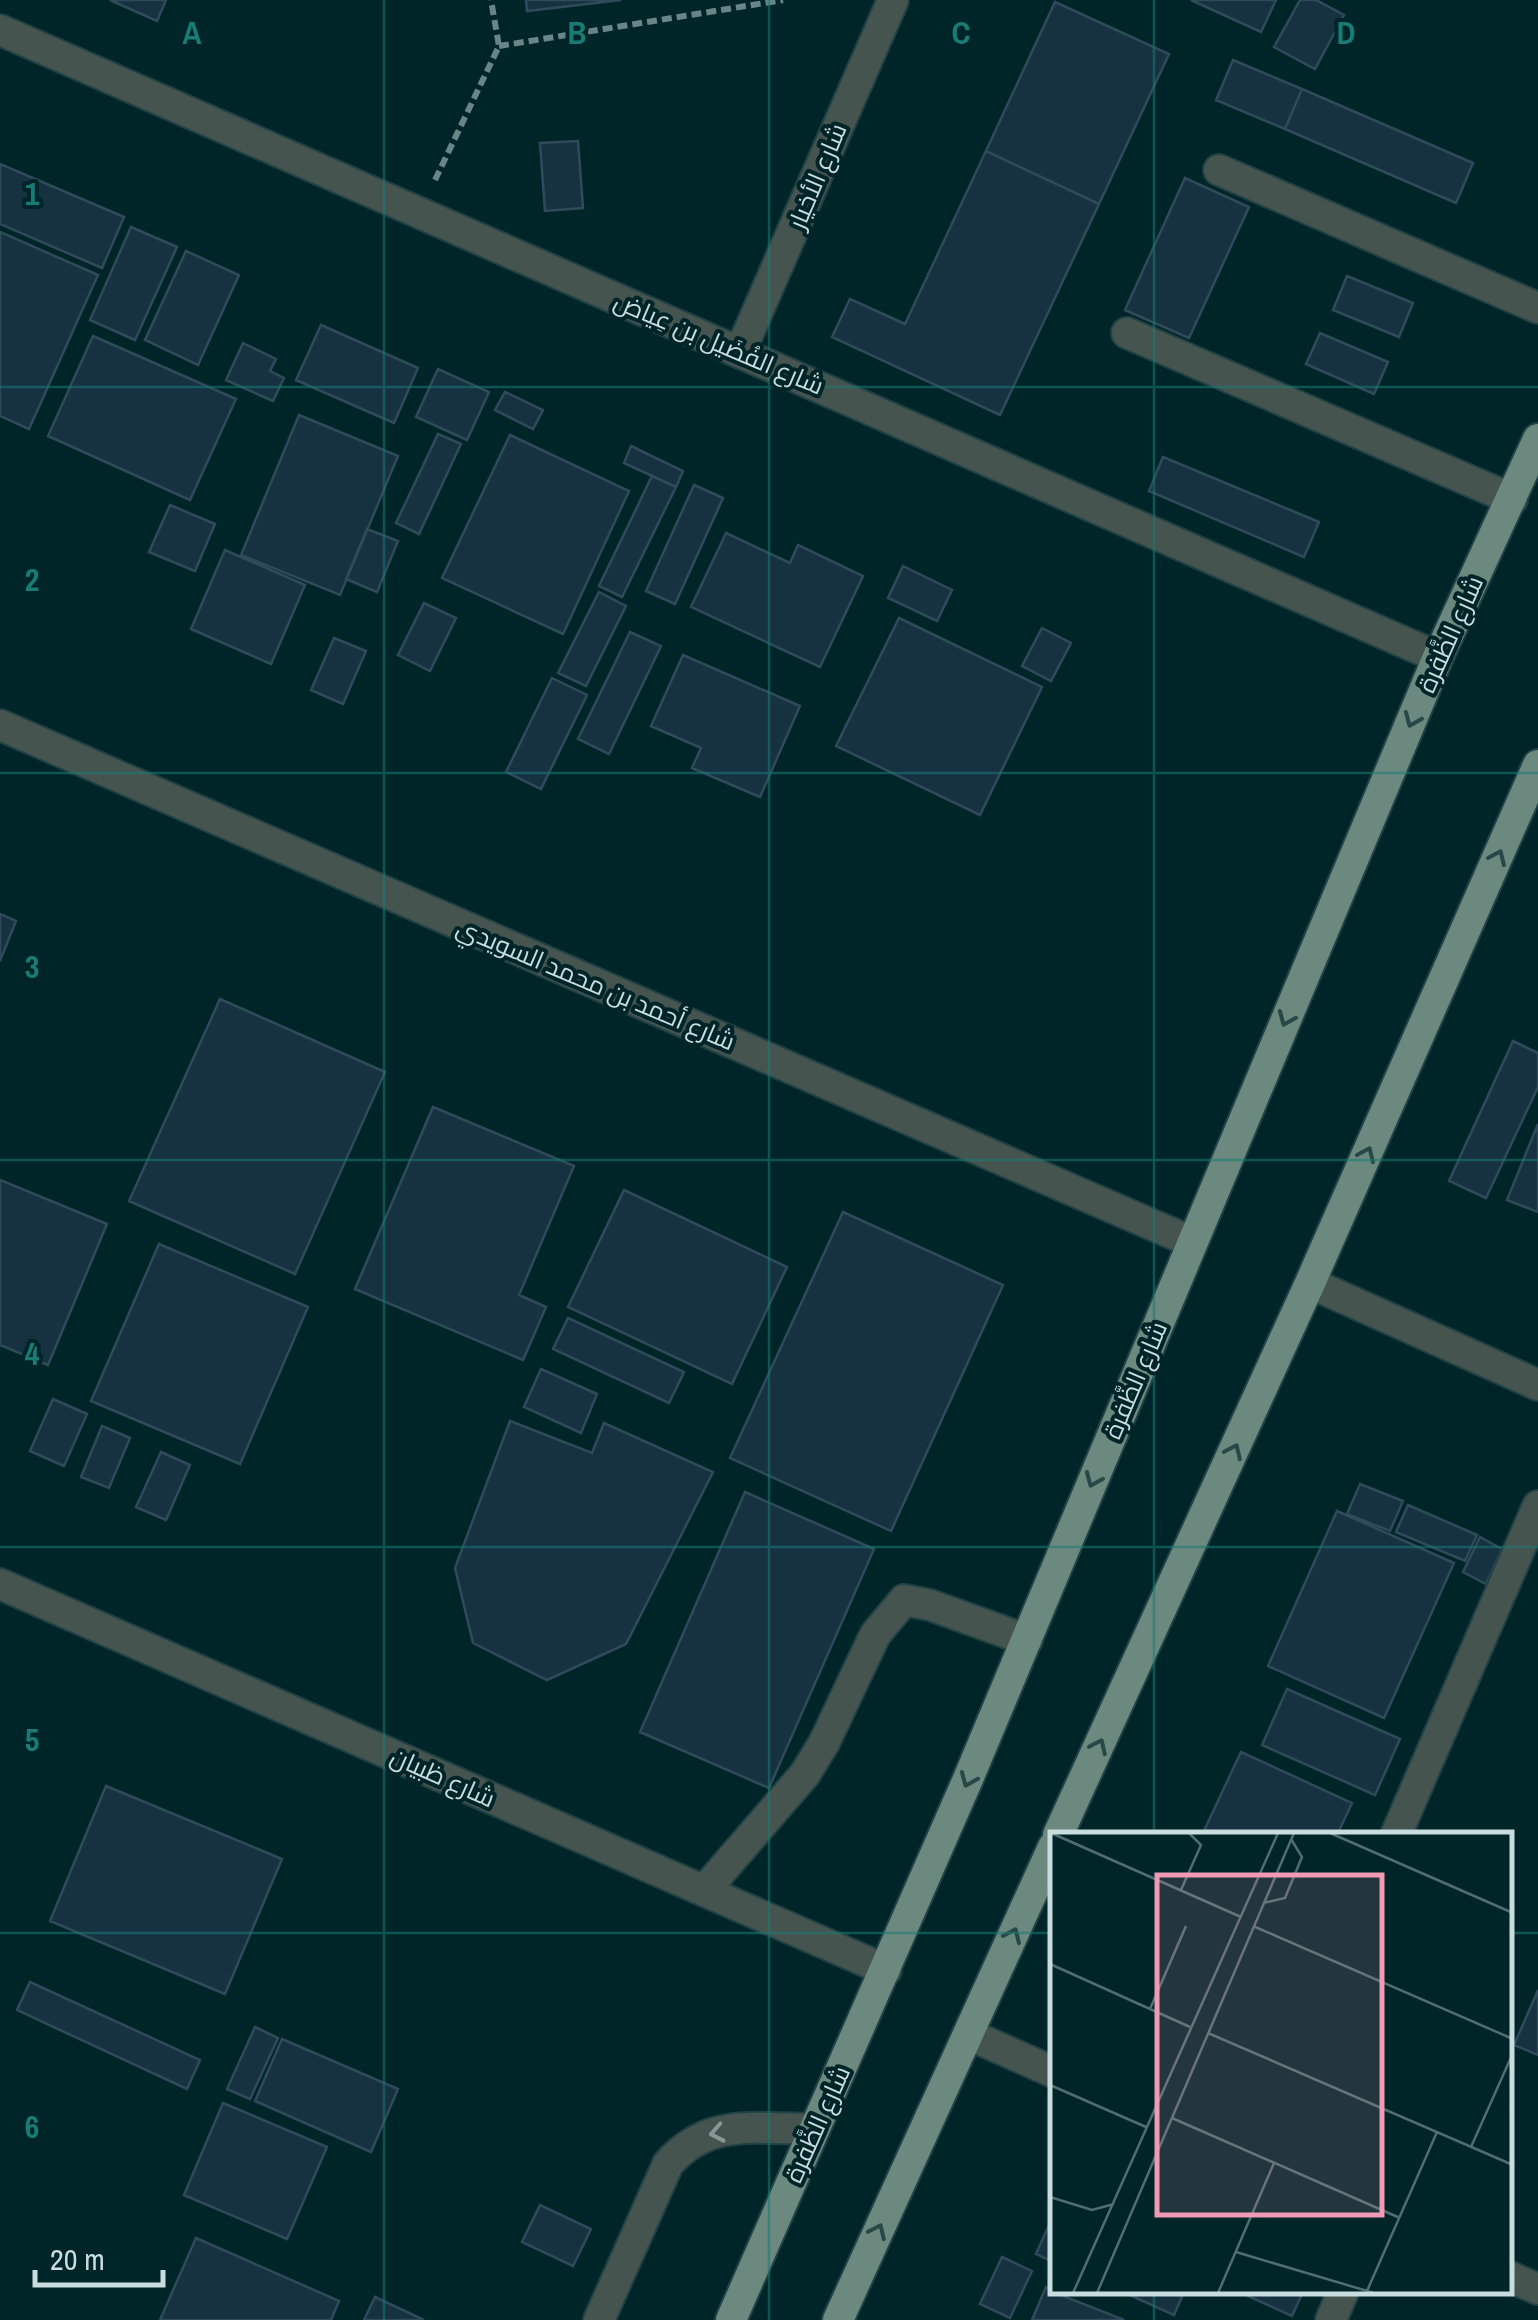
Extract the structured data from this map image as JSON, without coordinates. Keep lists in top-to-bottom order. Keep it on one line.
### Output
{"streets":{"main road":["شارع الظَّفرة"],"street":["شارع الأخيار","شارع الفُضَيل بن عِياض","شارع أحمد بن محمد السويدي","شارع ظبيان"]},"crossings":[["شارع الأخيار","شارع الفُضَيل بن عِياض"],["شارع الفُضَيل بن عِياض","شارع الظَّفرة"],["شارع الظَّفرة","شارع أحمد بن محمد السويدي"],["شارع الظَّفرة","شارع ظبيان"]],"scale_bar":"20 m","grid":{"columns":["A","B","C","D"],"rows":["1","2","3","4","5","6"]}}
